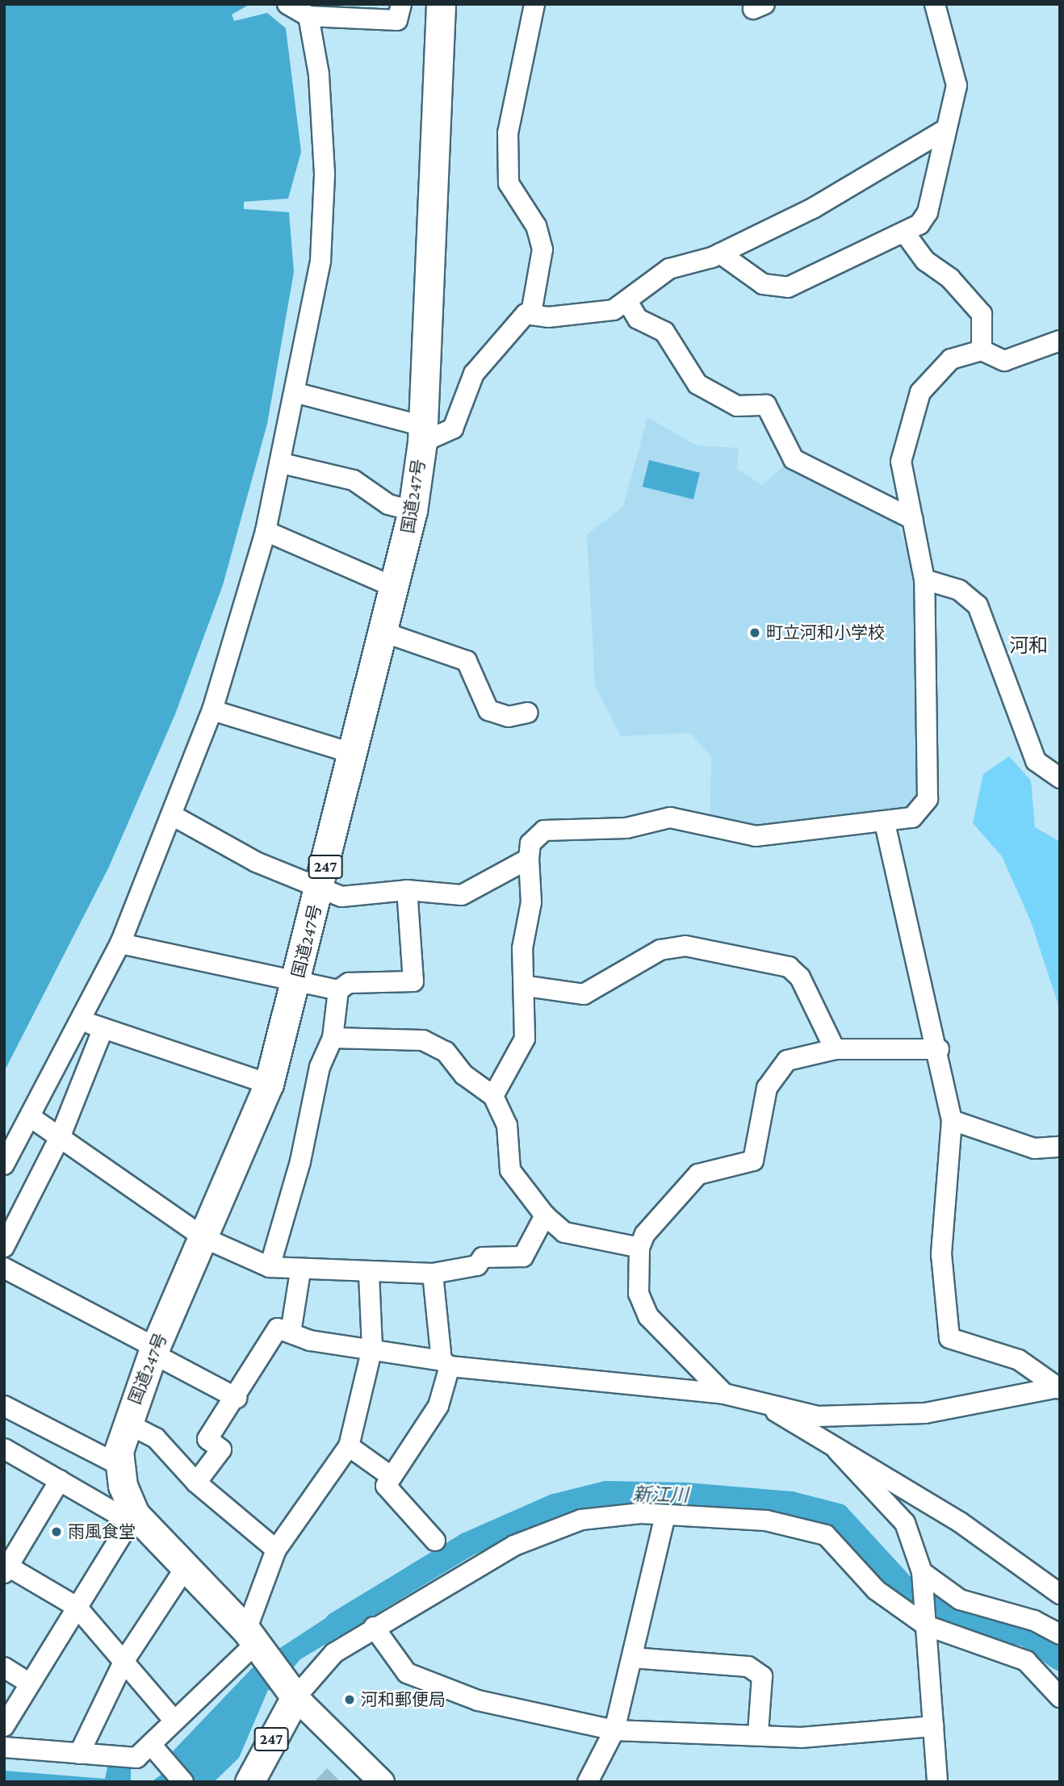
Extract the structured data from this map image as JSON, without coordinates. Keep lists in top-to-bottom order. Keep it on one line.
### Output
{"streets":{"highway":["国道247号","247"]},"crossings":[["国道247号","247"]],"districts":["河和"],"water":["新江川"],"places":["町立河和小学校","雨風食堂","河和郵便局"]}
